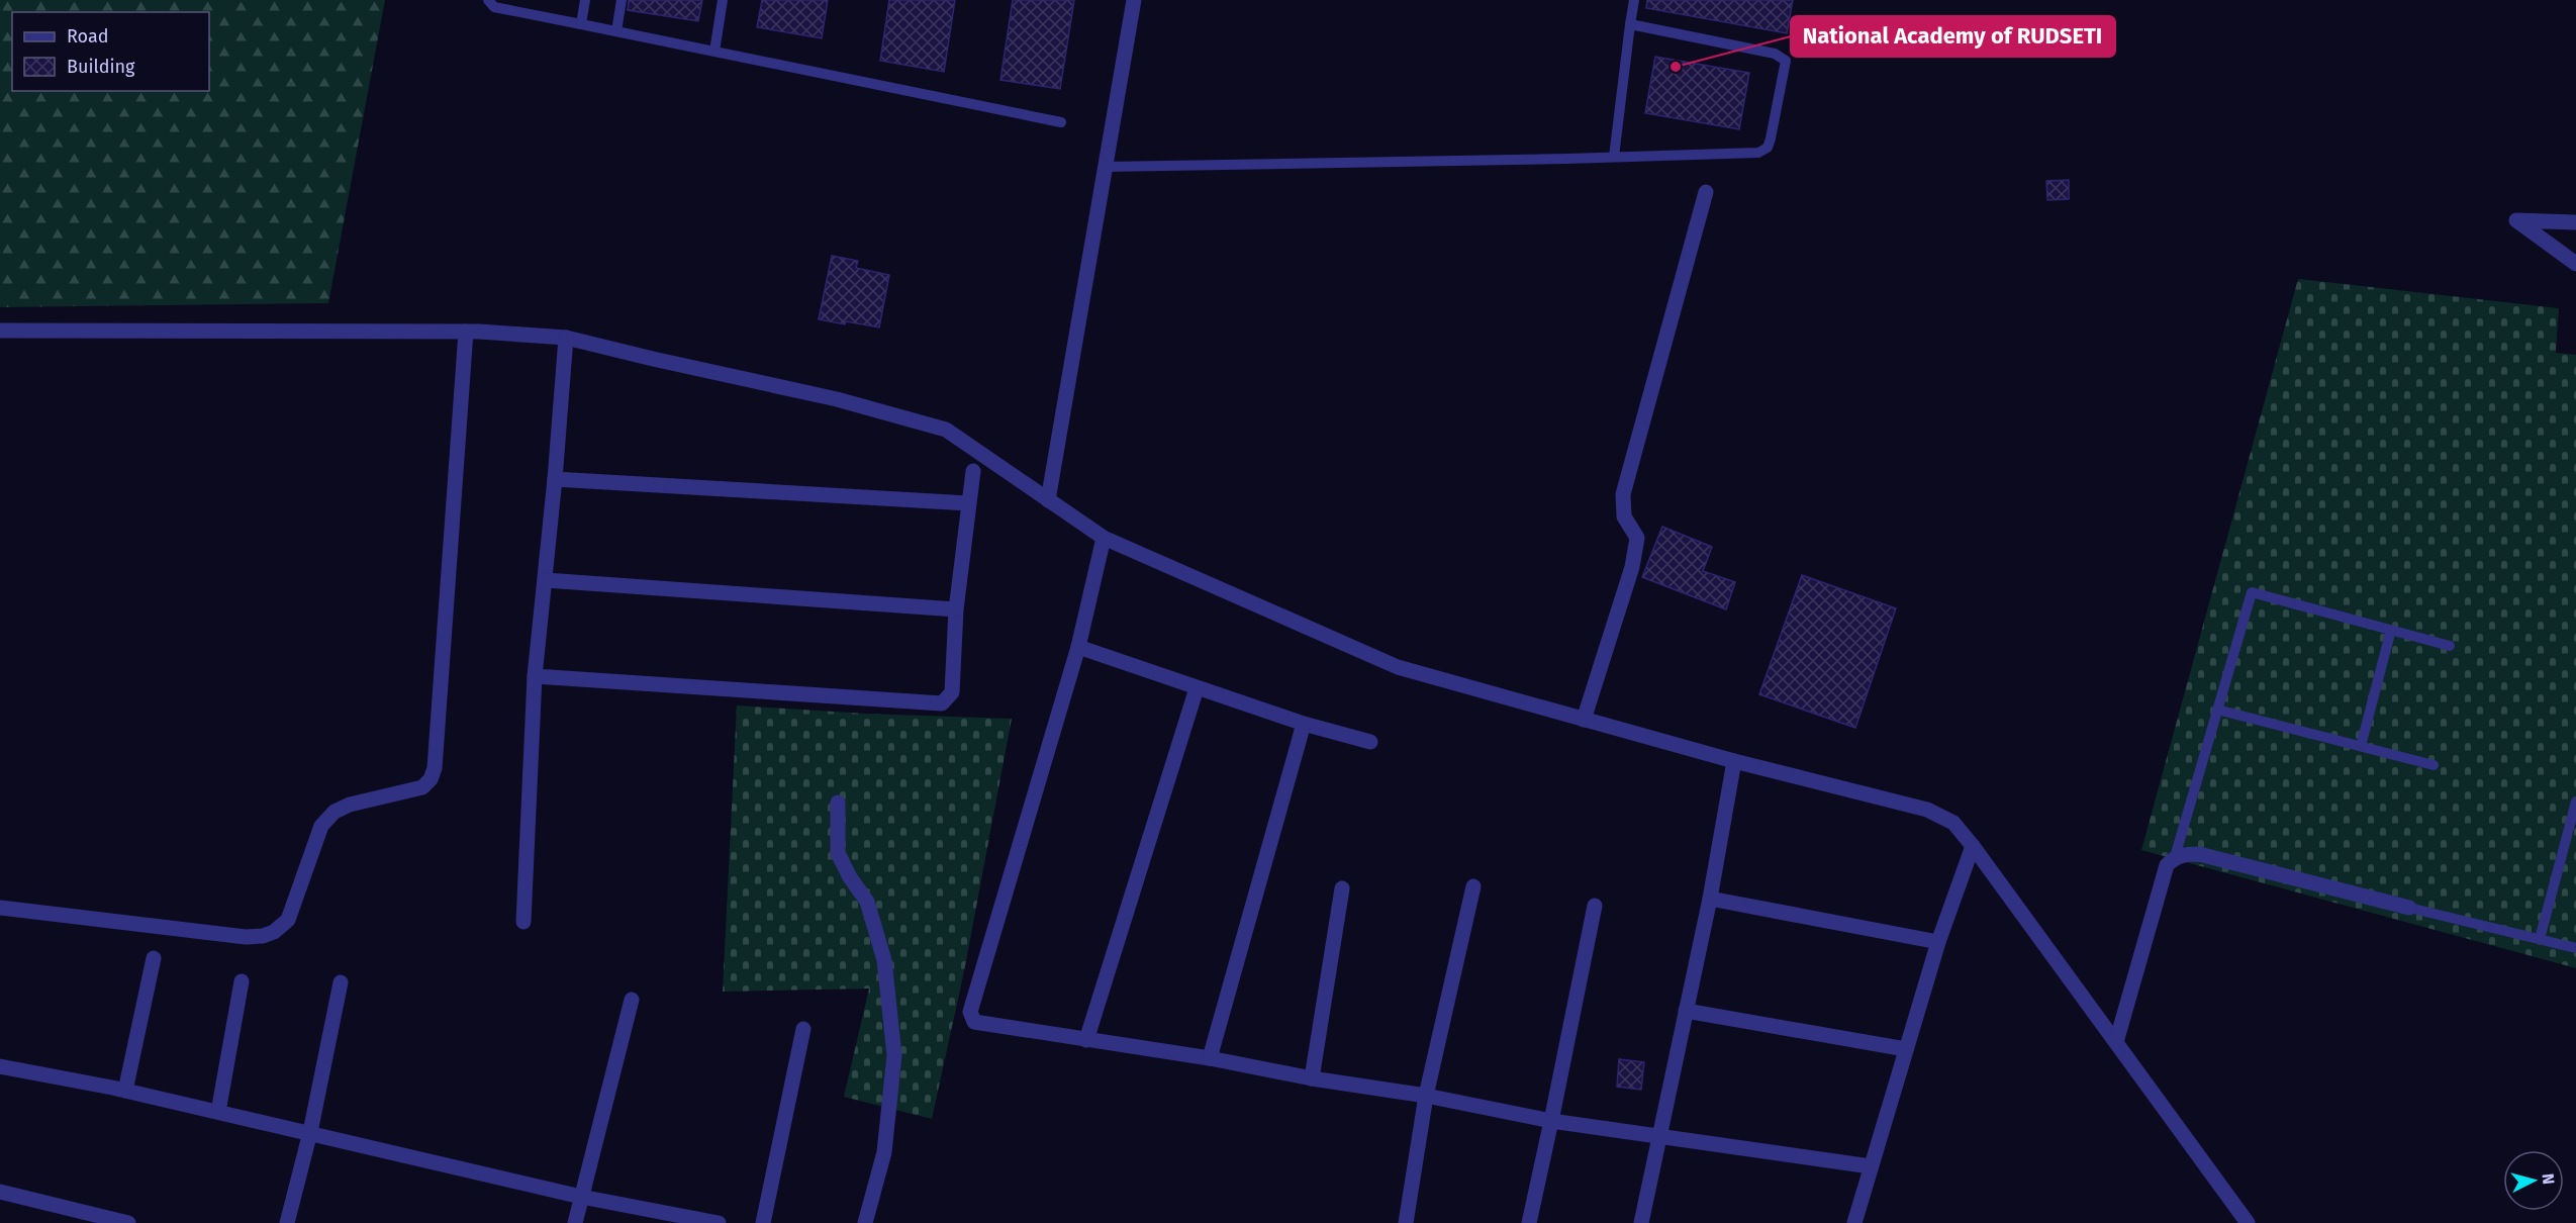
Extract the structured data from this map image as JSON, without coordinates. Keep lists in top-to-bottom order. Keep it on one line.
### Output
{"places":["National Academy of RUDSETI"],"legend":["Road","Building"],"north":"right"}
